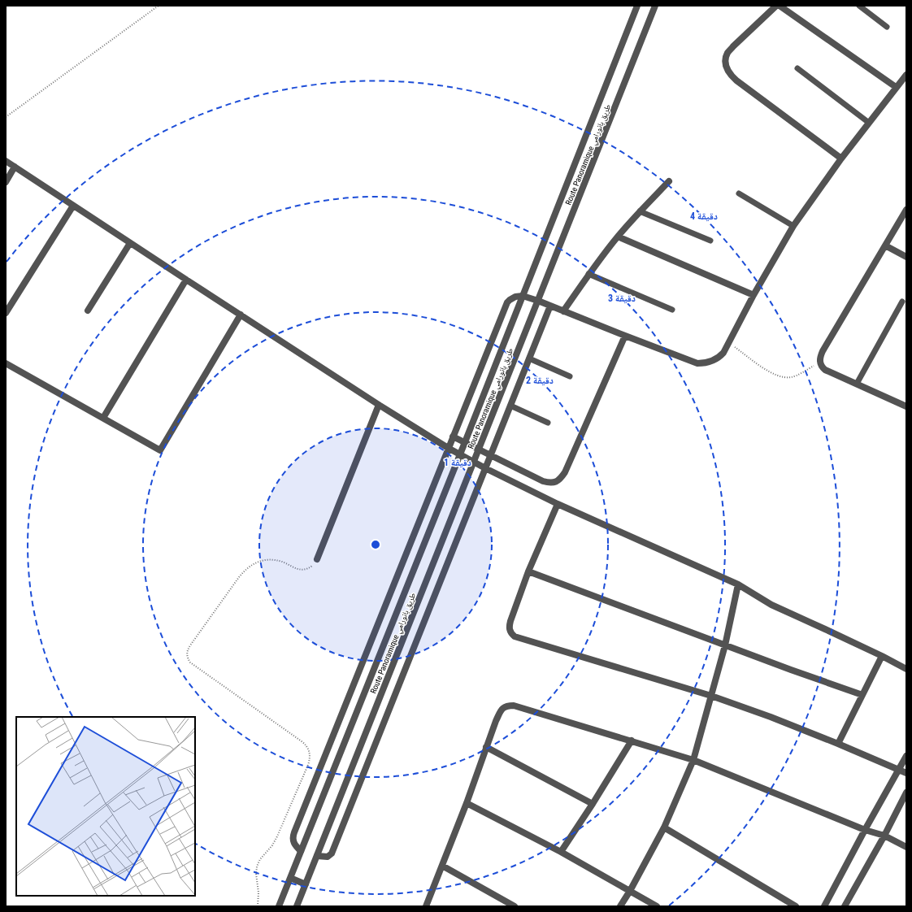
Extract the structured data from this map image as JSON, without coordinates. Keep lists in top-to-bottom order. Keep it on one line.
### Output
{"streets":{"street":["Route Panoramique طريق بانورامي"]},"rings":["4 دقيقة","3 دقيقة","2 دقيقة","1 دقيقة"]}
